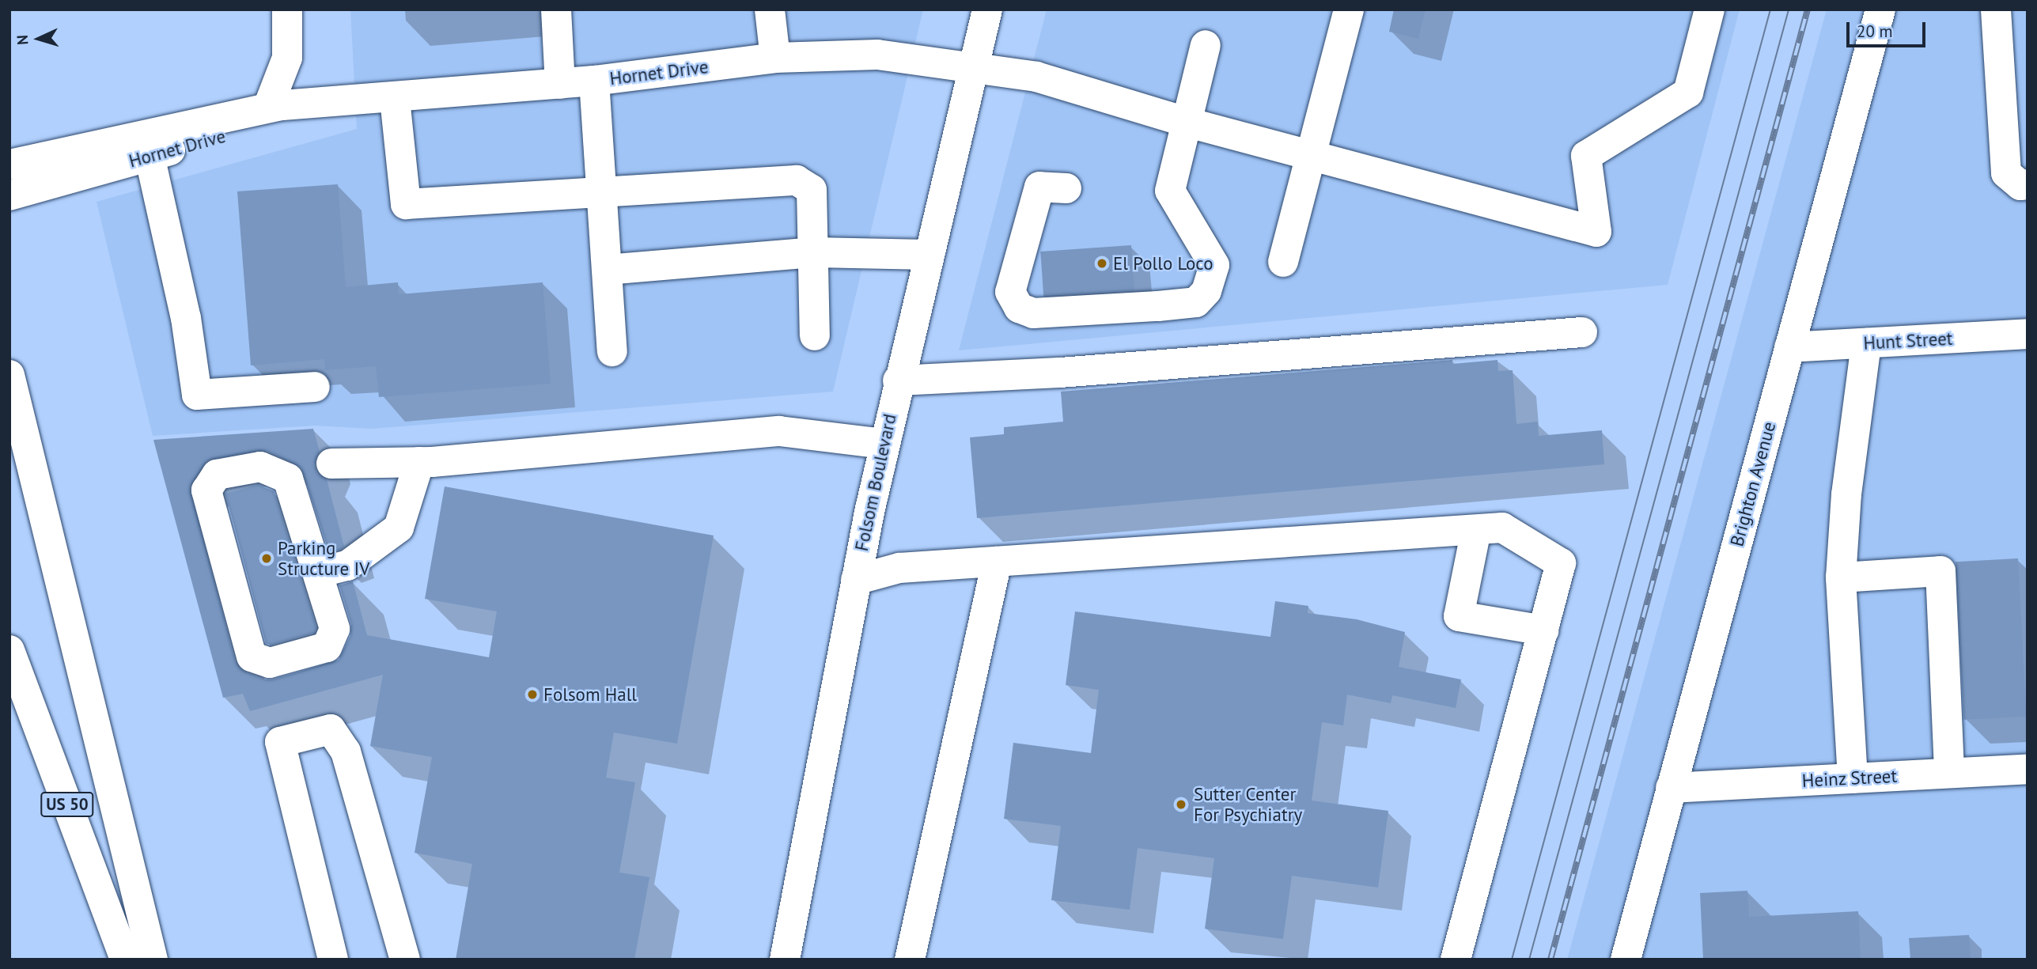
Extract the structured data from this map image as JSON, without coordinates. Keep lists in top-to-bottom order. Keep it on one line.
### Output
{"streets":{"main road":["Hornet Drive","Hunt Street","Folsom Boulevard","Brighton Avenue","Heinz Street","US 50"]},"crossings":[["Hornet Drive","Folsom Boulevard"],["Hunt Street","Brighton Avenue"],["Brighton Avenue","Heinz Street"]],"places":["El Pollo Loco","Parking Structure IV","Folsom Hall","Sutter Center For Psychiatry"],"scale_bar":"20 m","north":"left"}
